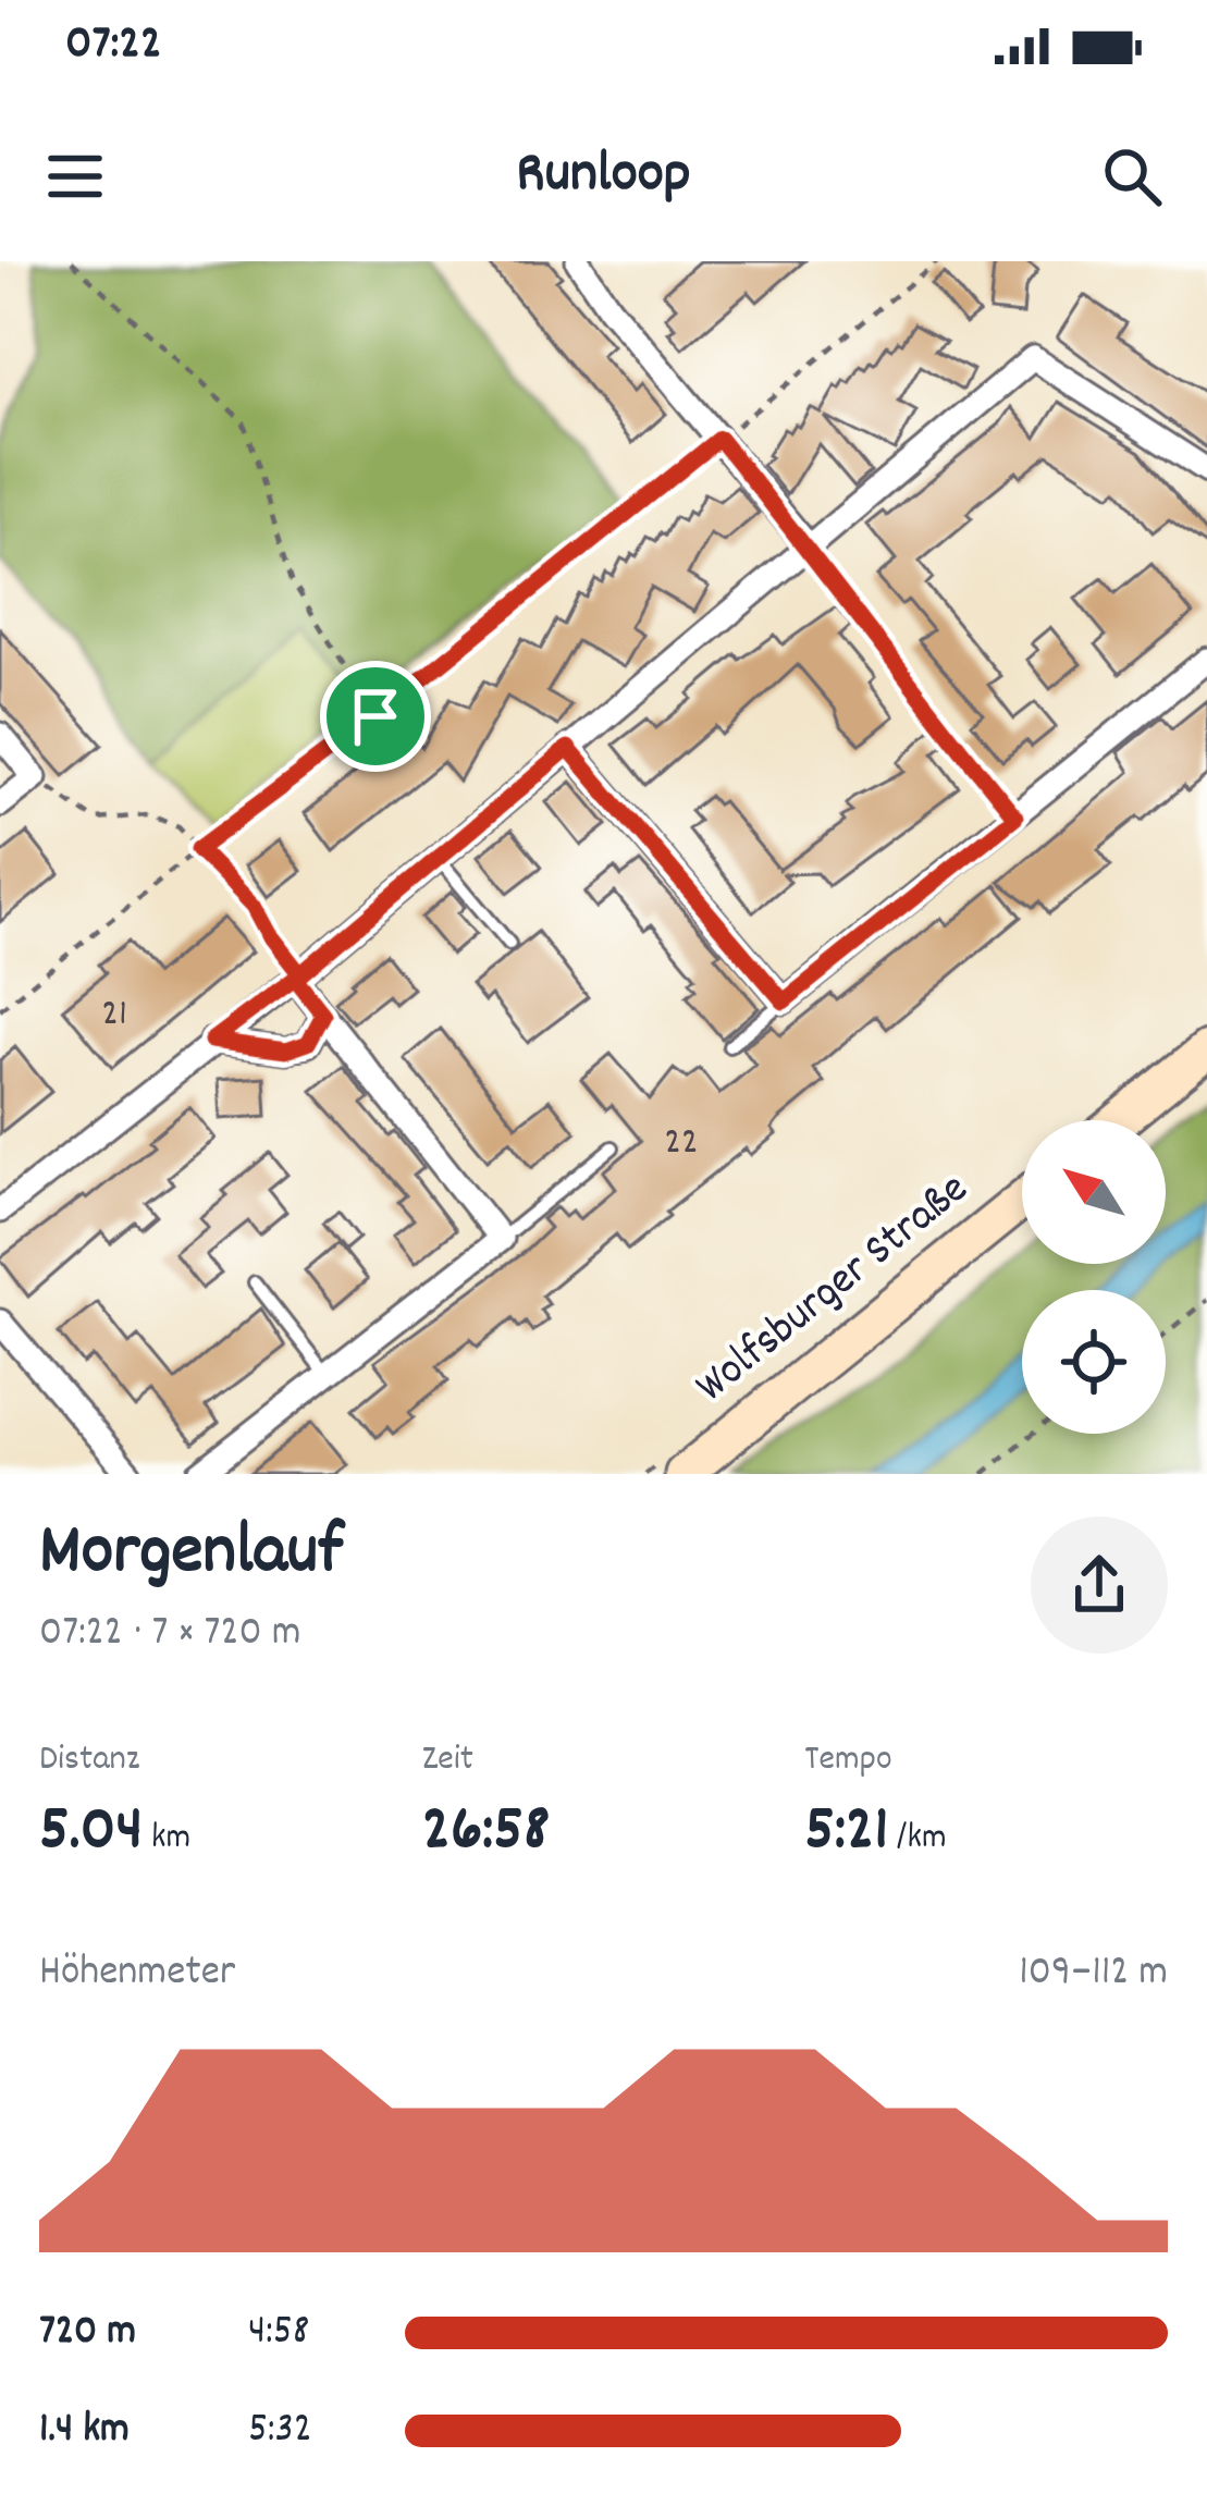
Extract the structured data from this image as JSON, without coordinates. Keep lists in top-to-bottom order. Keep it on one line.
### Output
{"streets":{"street":["Wolfsburger Straße"]},"house_numbers":["21","22"],"north":"top left","page":{"status":"07:22","header":"Runloop","heading":["Morgenlauf","07:22 · 7 × 720 m"],"stats":[["Distanz","5.04 km"],["Zeit","26:58"],["Tempo","5:21 /km"]],"chart":["Höhenmeter","109–112 m"],"list":[{"name":"720 m","note":"4:58"},{"name":"1.4 km","note":"5:32"}]}}
